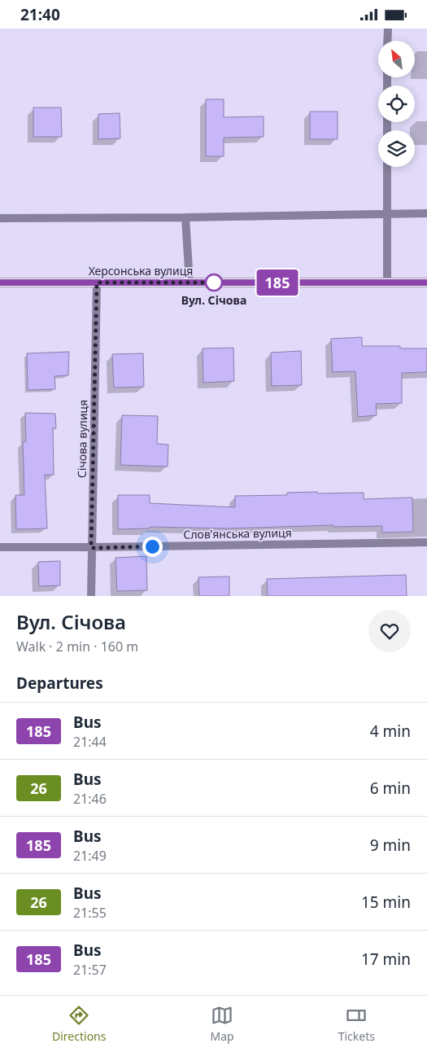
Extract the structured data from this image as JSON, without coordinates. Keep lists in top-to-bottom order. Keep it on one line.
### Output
{"streets":{"main road":["Херсонська вулиця"],"street":["Січова вулиця","Словʼянська вулиця"]},"crossings":[["Херсонська вулиця","Січова вулиця"],["Січова вулиця","Словʼянська вулиця"]],"places":["Вул. Січова"],"lines":["bus line 185"],"north":"top left","page":{"status":"21:40","on_map":"185","heading":[["Вул. Січова","Walk · 2 min · 160 m"],"Departures"],"list":[{"mark":"185","name":"Bus","note":"21:44","value":"4 min"},{"mark":"26","name":"Bus","note":"21:46","value":"6 min"},{"mark":"185","name":"Bus","note":"21:49","value":"9 min"},{"mark":"26","name":"Bus","note":"21:55","value":"15 min"},{"mark":"185","name":"Bus","note":"21:57","value":"17 min"}],"tabs":["Directions","Map","Tickets"]}}
